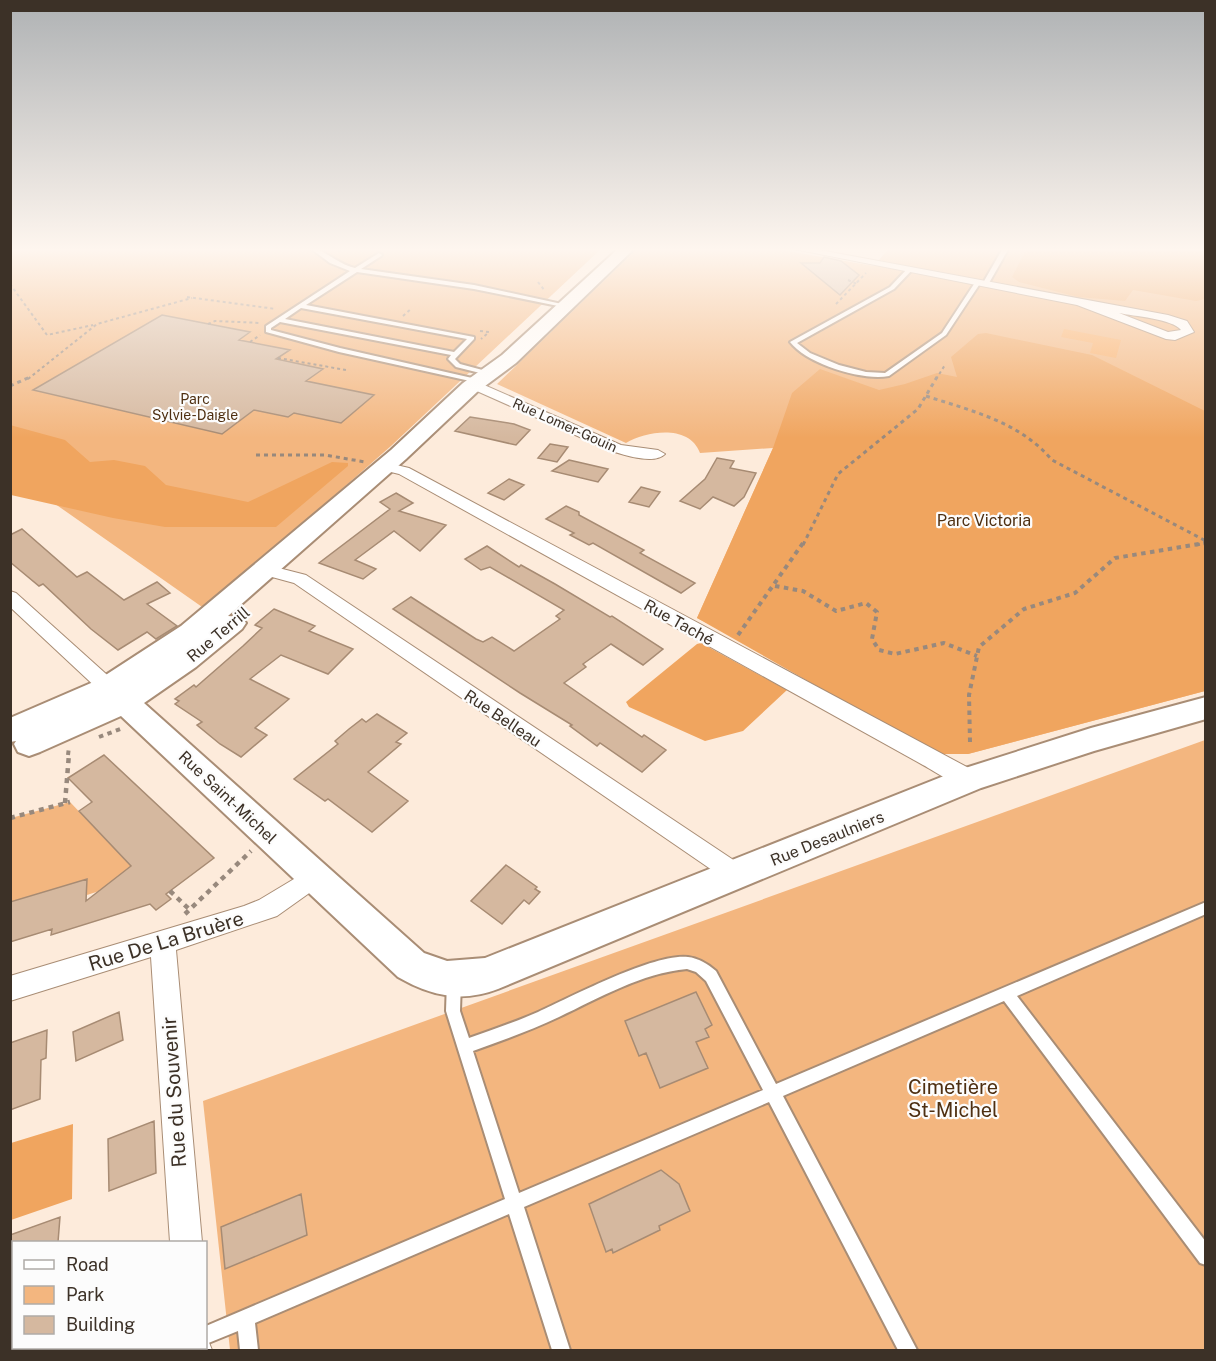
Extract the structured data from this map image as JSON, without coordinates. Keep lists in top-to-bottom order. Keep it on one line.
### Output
{"streets":{"street":["Rue Lomer-Gouin","Rue Taché","Rue Terrill","Rue Belleau","Rue Saint-Michel","Rue Desaulniers","Rue De La Bruère","Rue du Souvenir"]},"crossings":[["Rue Lomer-Gouin","Rue Terrill"],["Rue Taché","Rue Terrill"],["Rue Taché","Rue Desaulniers"],["Rue Terrill","Rue Belleau"],["Rue Terrill","Rue Saint-Michel"],["Rue Belleau","Rue Desaulniers"],["Rue Saint-Michel","Rue Desaulniers"],["Rue Saint-Michel","Rue De La Bruère"],["Rue De La Bruère","Rue du Souvenir"]],"parks":["Parc Sylvie-Daigle","Parc Victoria","Cimetière St-Michel"],"legend":["Road","Park","Building"]}
